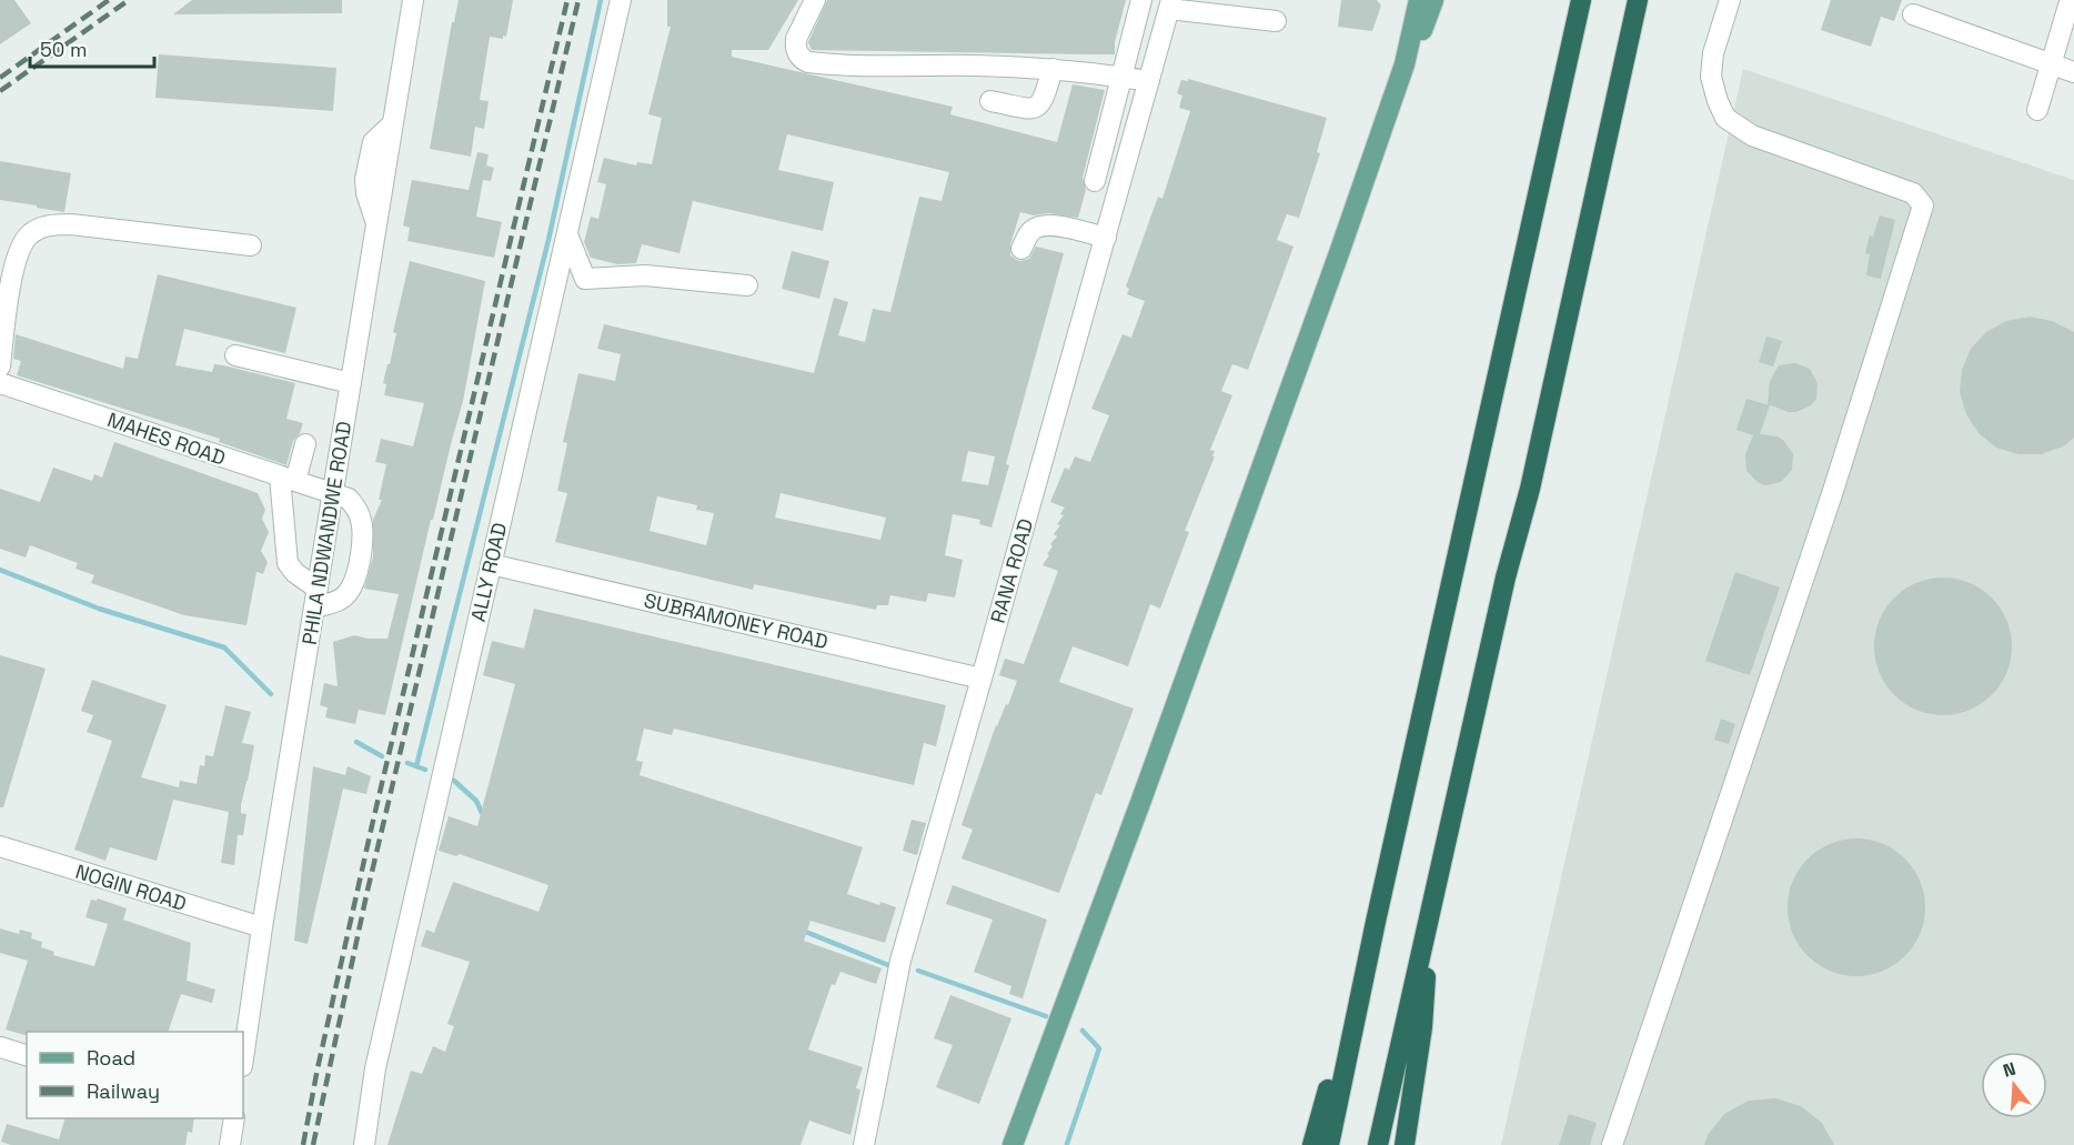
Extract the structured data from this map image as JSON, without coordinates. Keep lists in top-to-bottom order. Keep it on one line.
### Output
{"streets":{"street":["MAHES ROAD","PHILA NDWANDWE ROAD","RANA ROAD","ALLY ROAD","SUBRAMONEY ROAD","NOGIN ROAD"]},"crossings":[["MAHES ROAD","PHILA NDWANDWE ROAD"],["PHILA NDWANDWE ROAD","NOGIN ROAD"],["RANA ROAD","SUBRAMONEY ROAD"],["ALLY ROAD","SUBRAMONEY ROAD"]],"legend":["Road","Railway"],"scale_bar":"50 m","north":"top"}
